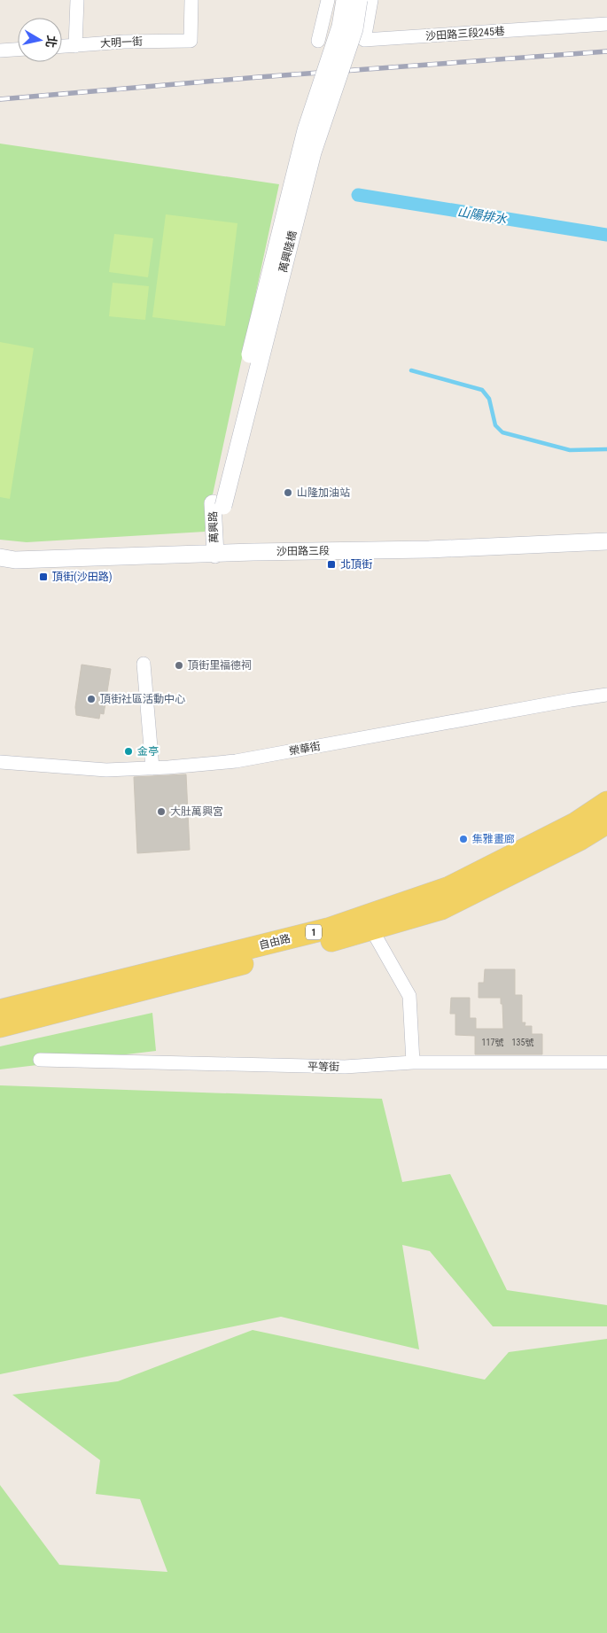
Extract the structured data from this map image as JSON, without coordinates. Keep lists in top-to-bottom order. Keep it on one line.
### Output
{"streets":{"main road":["1","自由路"],"street":["沙田路三段245巷","大明一街","萬興陸橋","萬興路","沙田路三段","榮華街","平等街"]},"crossings":[["萬興陸橋","萬興路"],["萬興路","沙田路三段"]],"water":["山陽排水"],"places":{"other":["山隆加油站","頂街里福德祠","頂街社區活動中心","金亭","大肚萬興宮","集雅畫廊"],"transit":["北頂街","頂街(沙田路)"]},"house_numbers":["117號","135號"],"north":"right"}
